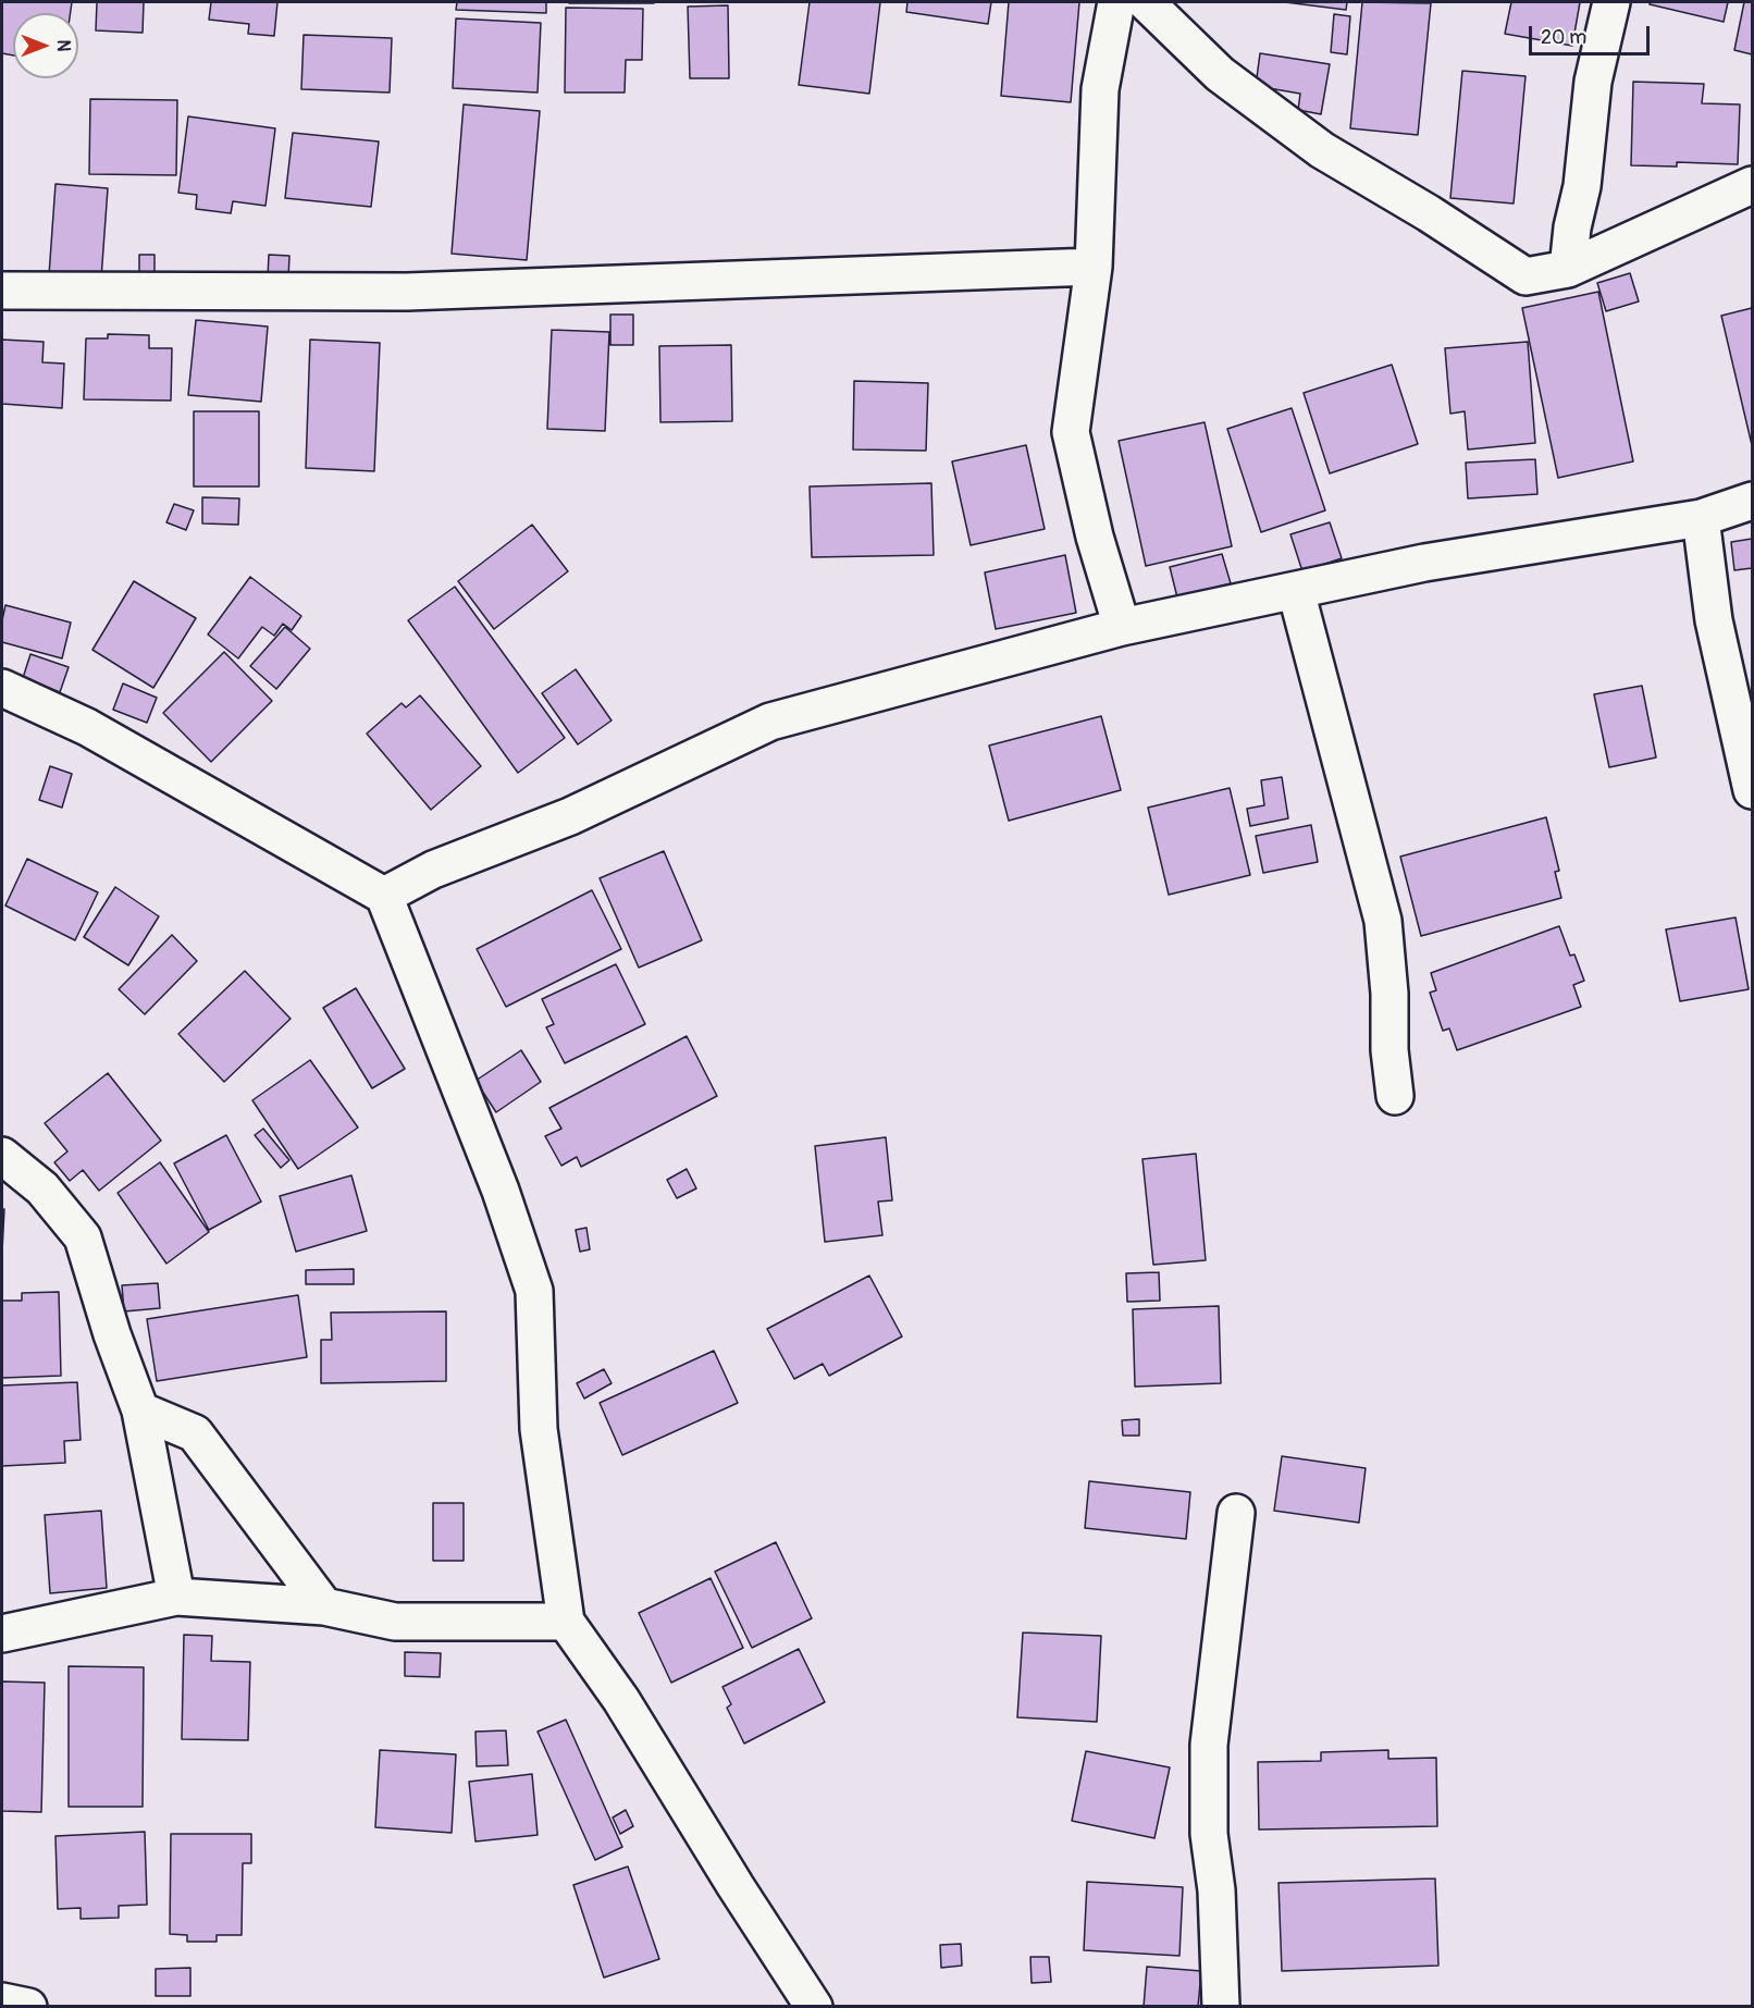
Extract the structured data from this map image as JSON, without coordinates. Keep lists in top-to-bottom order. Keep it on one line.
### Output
{"scale_bar":"20 m","north":"right"}
